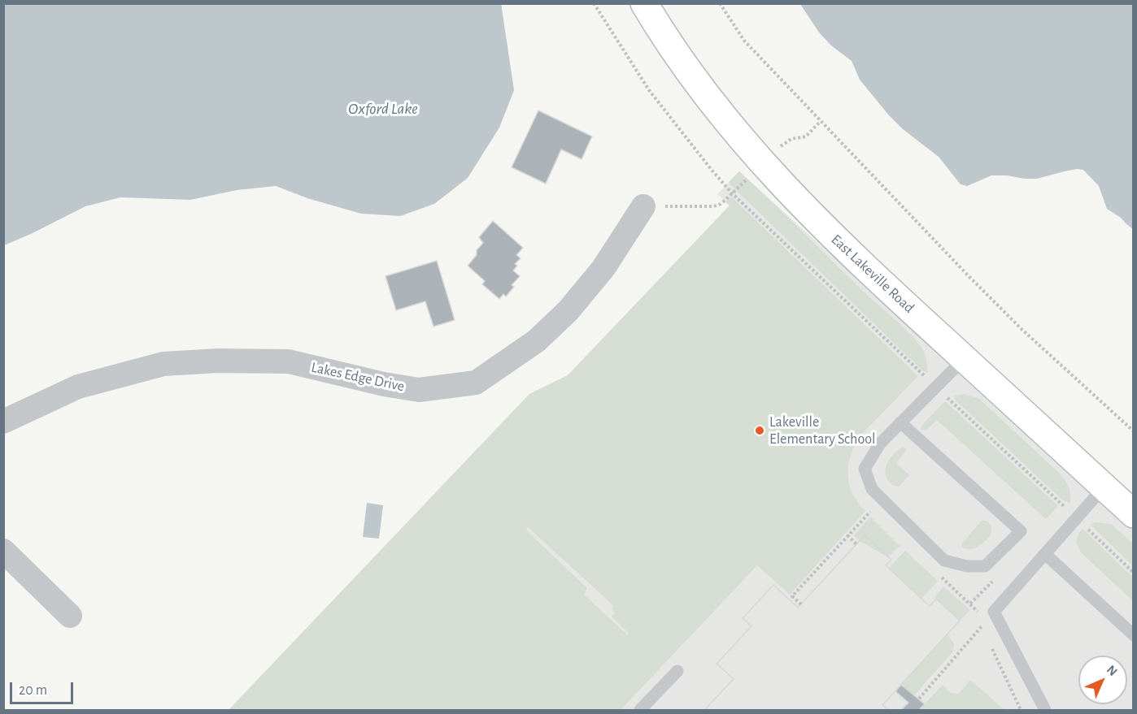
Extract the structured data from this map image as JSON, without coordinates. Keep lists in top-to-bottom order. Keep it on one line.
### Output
{"streets":{"main road":["East Lakeville Road"],"street":["Lakes Edge Drive"]},"water":["Oxford Lake"],"places":["Lakeville Elementary School"],"scale_bar":"20 m","north":"top right"}
